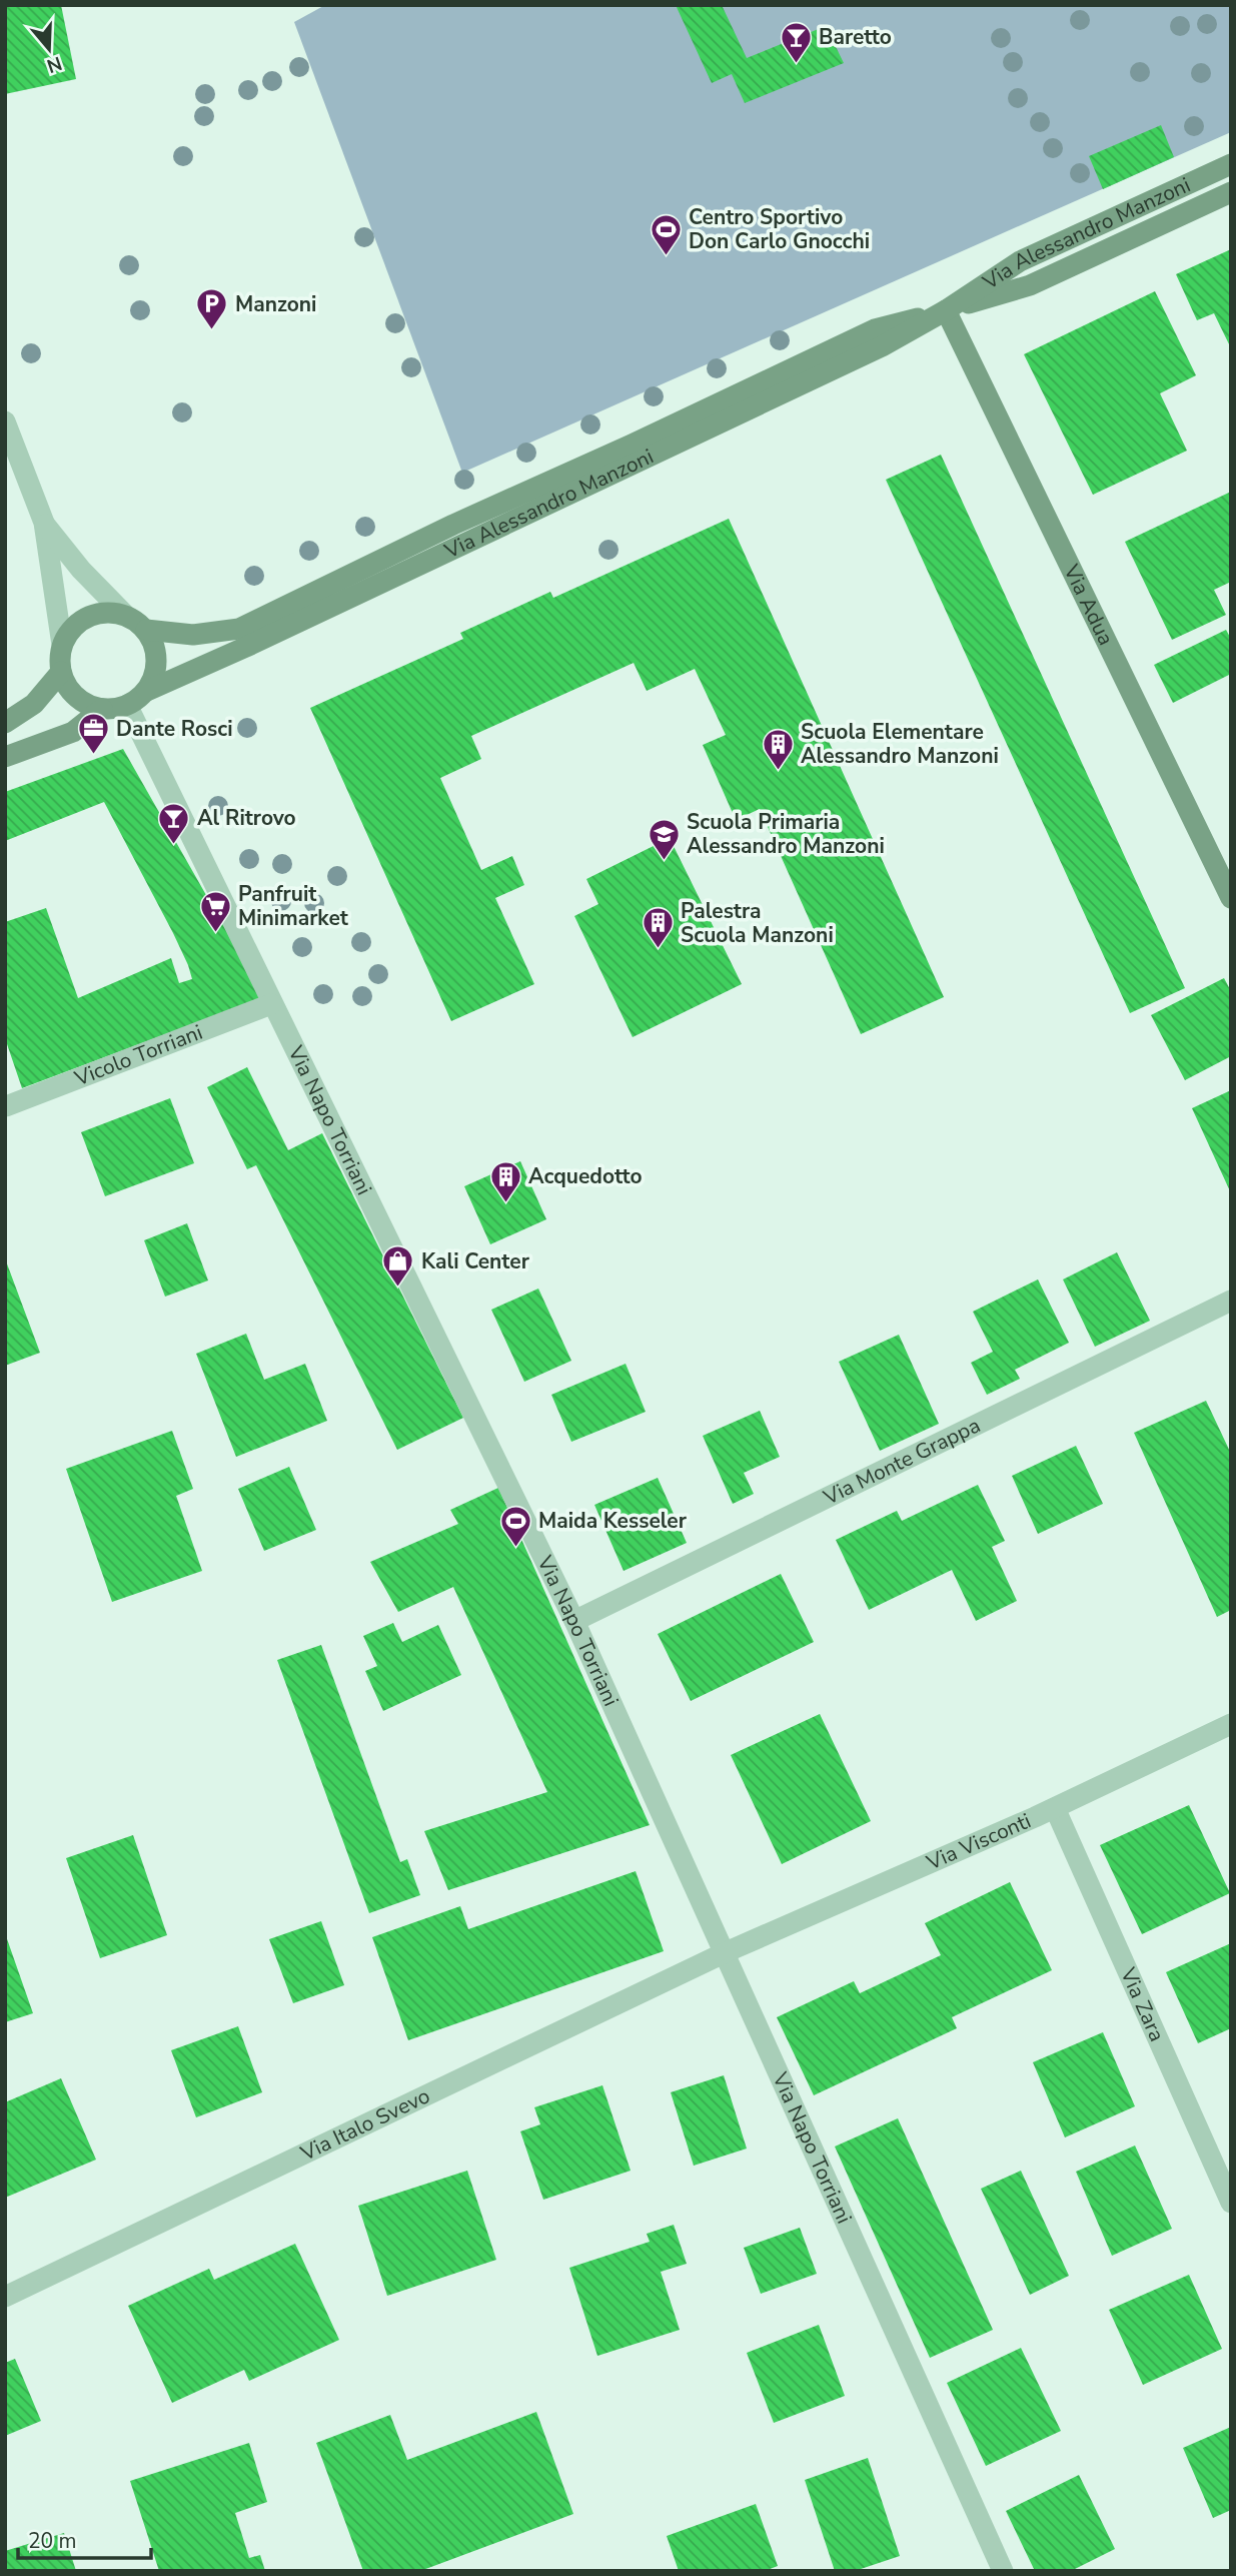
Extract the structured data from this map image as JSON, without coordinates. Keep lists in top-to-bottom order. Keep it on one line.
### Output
{"streets":{"street":["Via Alessandro Manzoni","Via Adua","Vicolo Torriani","Via Napo Torriani","Via Monte Grappa","Via Visconti","Via Zara","Via Italo Svevo"]},"crossings":[["Via Alessandro Manzoni","Via Adua"],["Via Alessandro Manzoni","Via Napo Torriani"],["Vicolo Torriani","Via Napo Torriani"],["Via Napo Torriani","Via Monte Grappa"],["Via Napo Torriani","Via Visconti"],["Via Napo Torriani","Via Italo Svevo"],["Via Visconti","Via Zara"],["Via Visconti","Via Italo Svevo"]],"places":{"bar":["Baretto","Al Ritrovo"],"sports":["Centro Sportivo Don Carlo Gnocchi","Maida Kesseler"],"parking":["Manzoni"],"office":["Dante Rosci"],"building":["Scuola Elementare Alessandro Manzoni","Palestra Scuola Manzoni","Acquedotto"],"school or university":["Scuola Primaria Alessandro Manzoni"],"supermarket":["Panfruit Minimarket"],"shop":["Kali Center"]},"scale_bar":"20 m","north":"bottom"}
